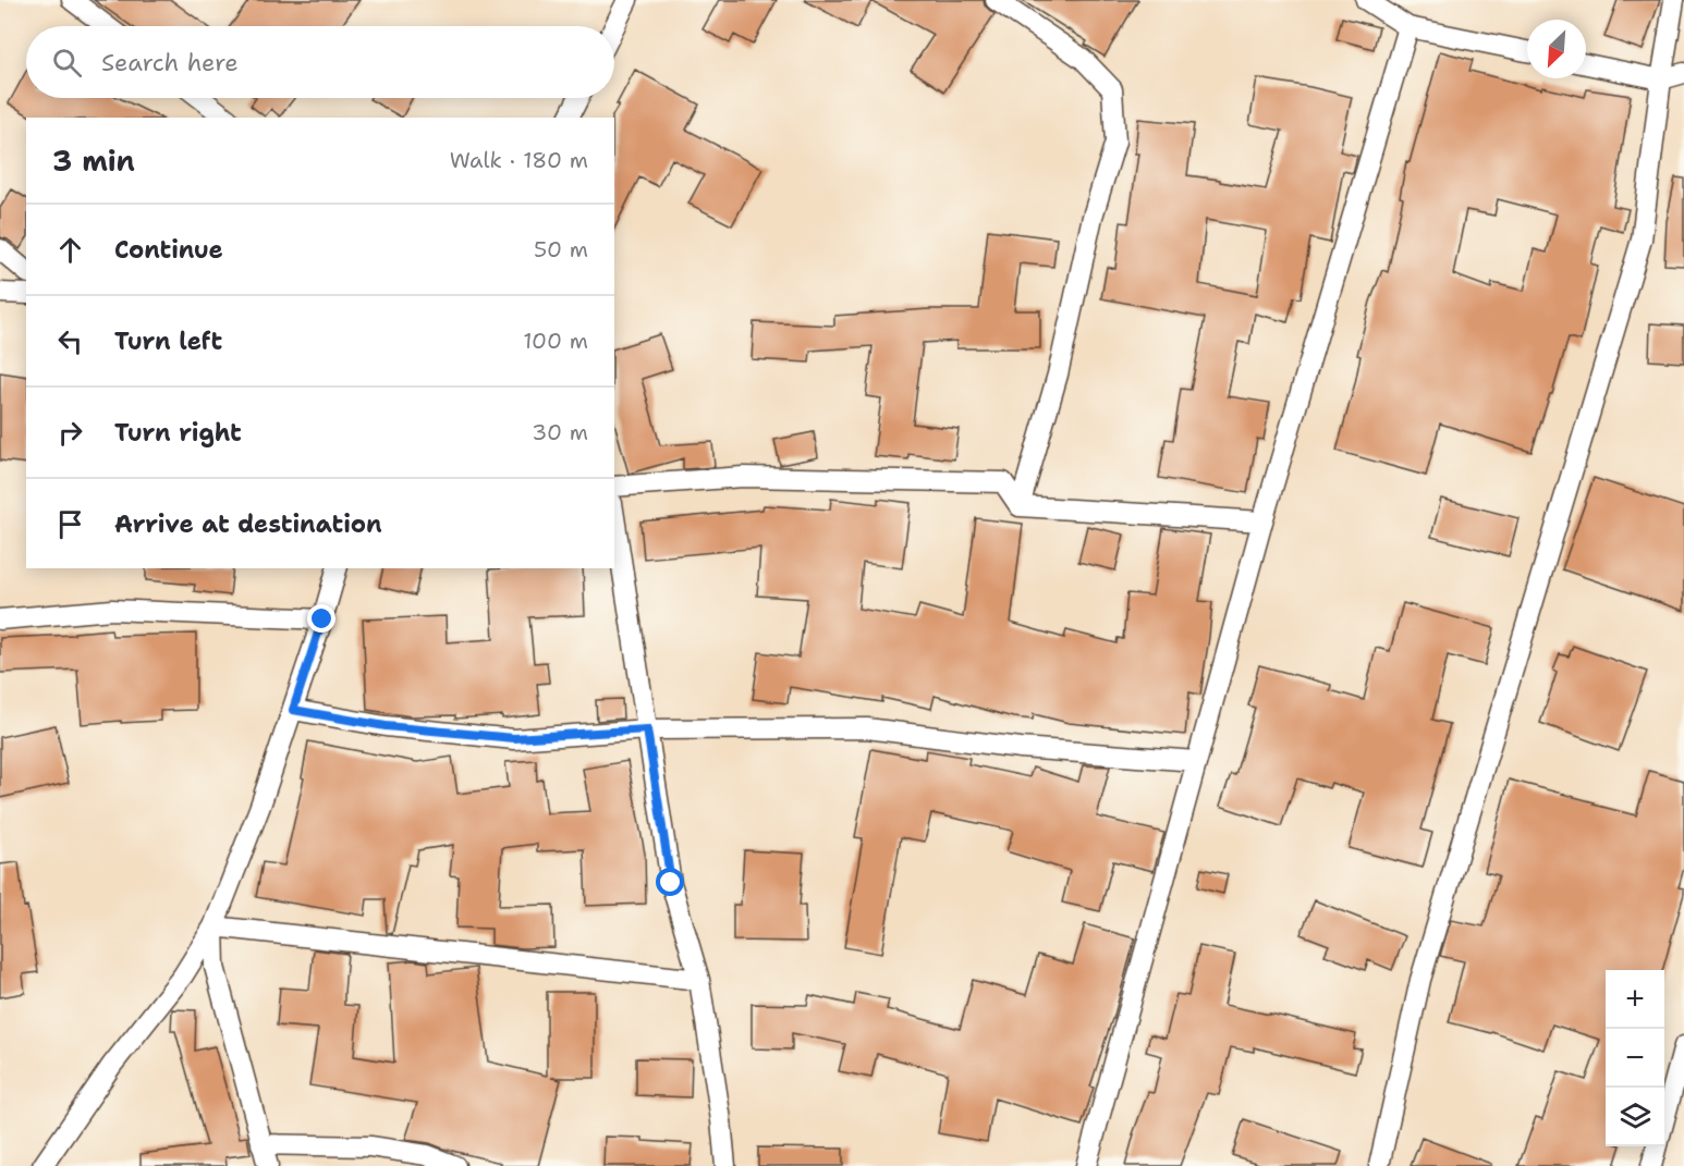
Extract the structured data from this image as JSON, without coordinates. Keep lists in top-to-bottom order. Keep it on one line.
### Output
{"north":"bottom left","page":{"search":"Search here","heading":["3 min","Walk · 180 m"],"list":[["Continue","50 m"],["Turn left","100 m"],["Turn right","30 m"],"Arrive at destination"],"map_buttons":["+","−"]}}
